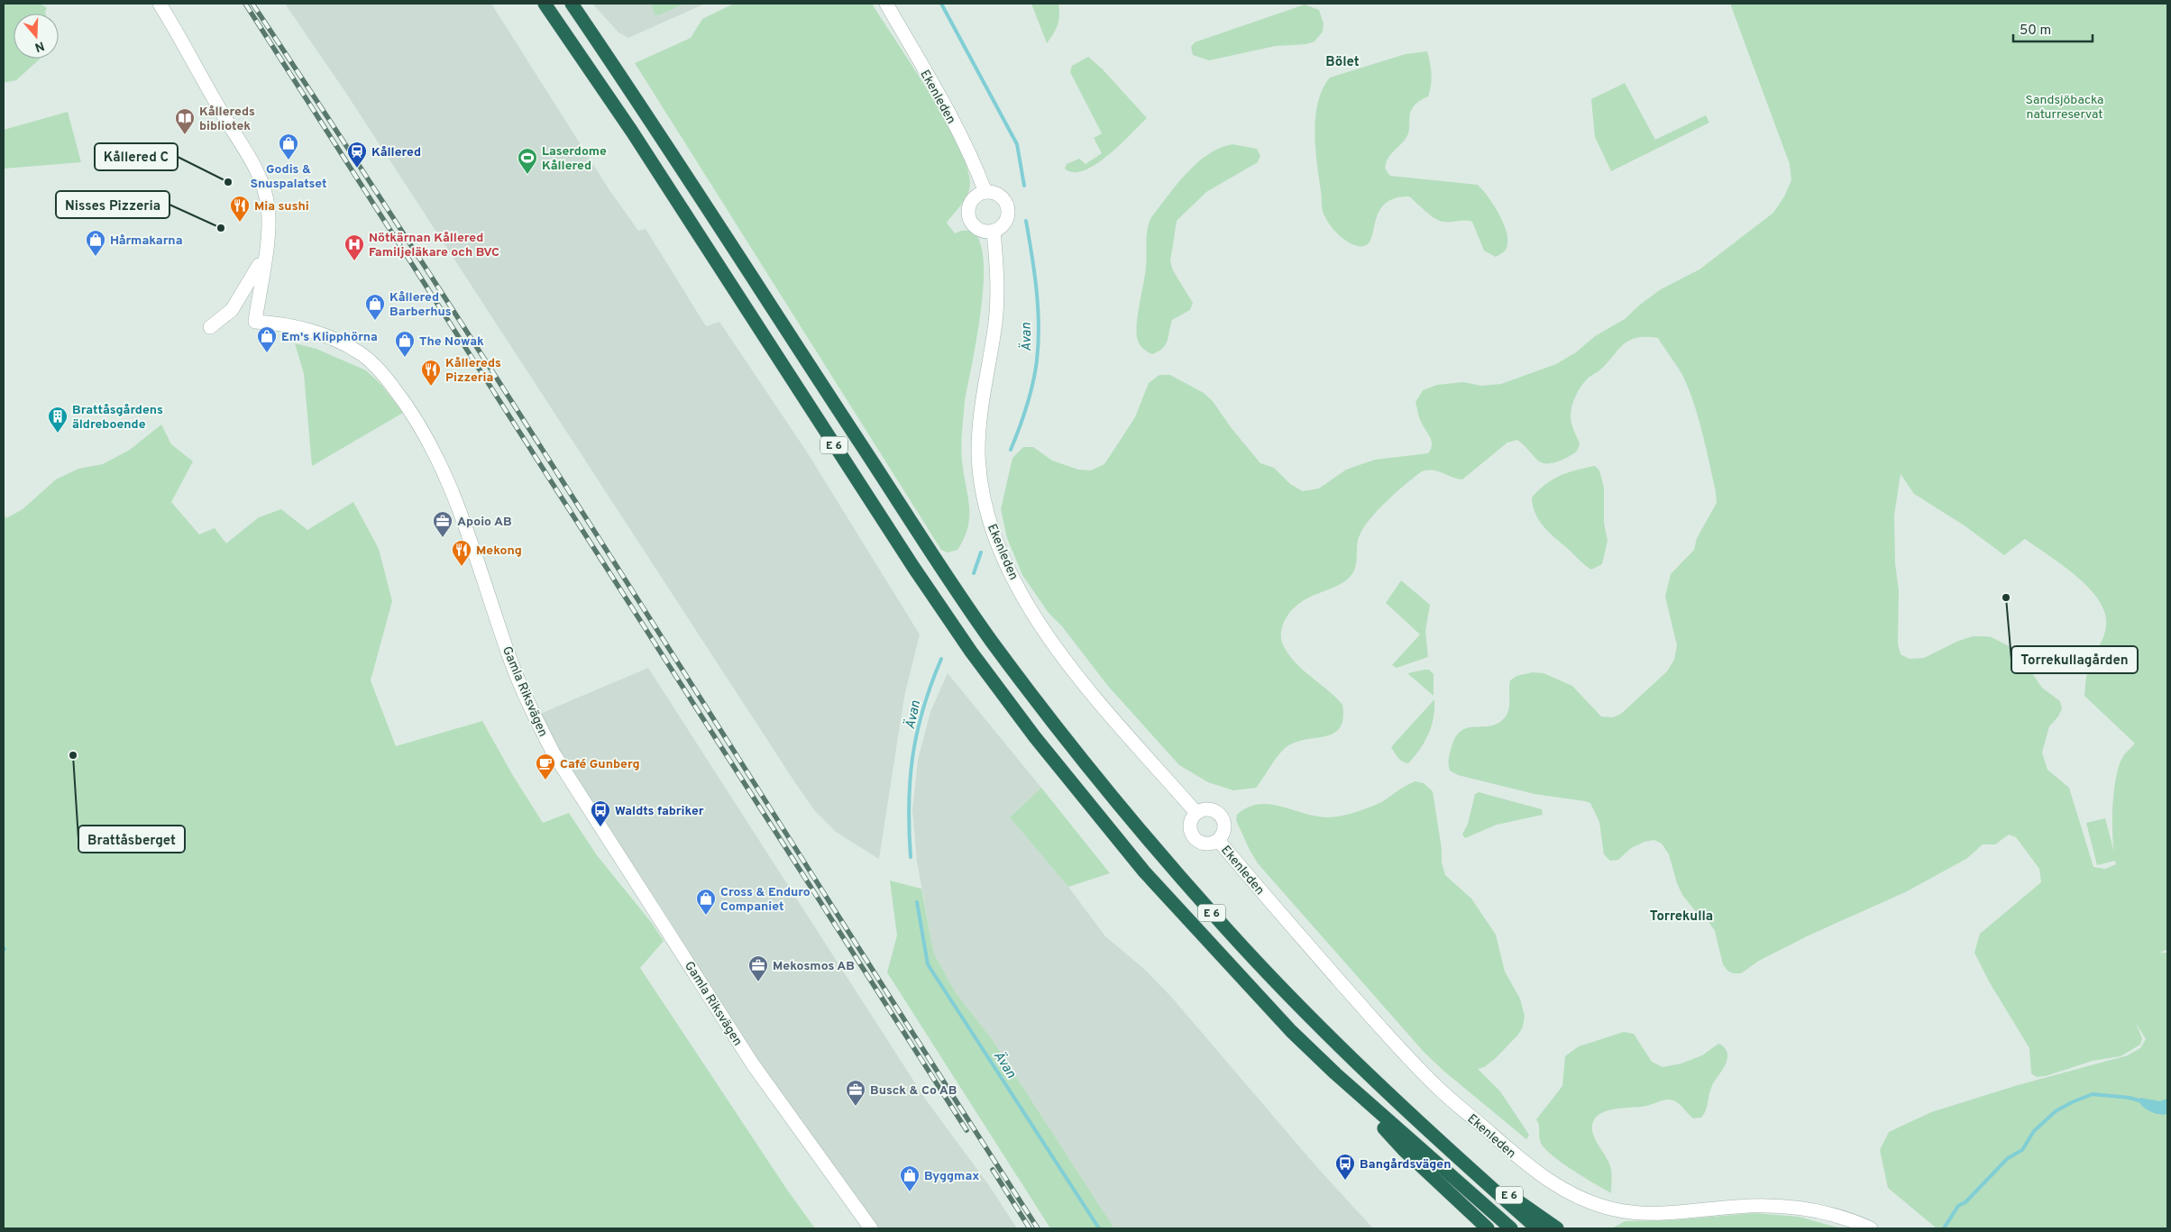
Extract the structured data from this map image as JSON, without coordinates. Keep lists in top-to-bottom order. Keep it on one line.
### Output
{"streets":{"highway":["E 6"],"street":["Ekenleden","Gamla Riksvägen"]},"districts":["Bölet","Torrekulla"],"water":["Ävan"],"parks":["Sandsjöbacka naturreservat"],"places":{"library":["Kållereds bibliotek"],"shop":["Godis & Snuspalatset","Hårmakarna","Kållered Barberhus","Em's Klipphörna","The Nowak","Cross & Enduro Companiet","Byggmax"],"station":["Kållered"],"sports":["Laserdome Kållered"],"other":["Kållered C","Nisses Pizzeria","Torrekullagården","Brattåsberget"],"restaurant":["Mia sushi","Kållereds Pizzeria","Mekong"],"hospital":["Nötkärnan Kållered Familjeläkare och BVC"],"building":["Brattåsgårdens äldreboende"],"office":["Apoio AB","Mekosmos AB","Busck & Co AB"],"cafe":["Café Gunberg"],"bus stop":["Waldts fabriker","Bangårdsvägen"]},"scale_bar":"50 m","north":"bottom"}
